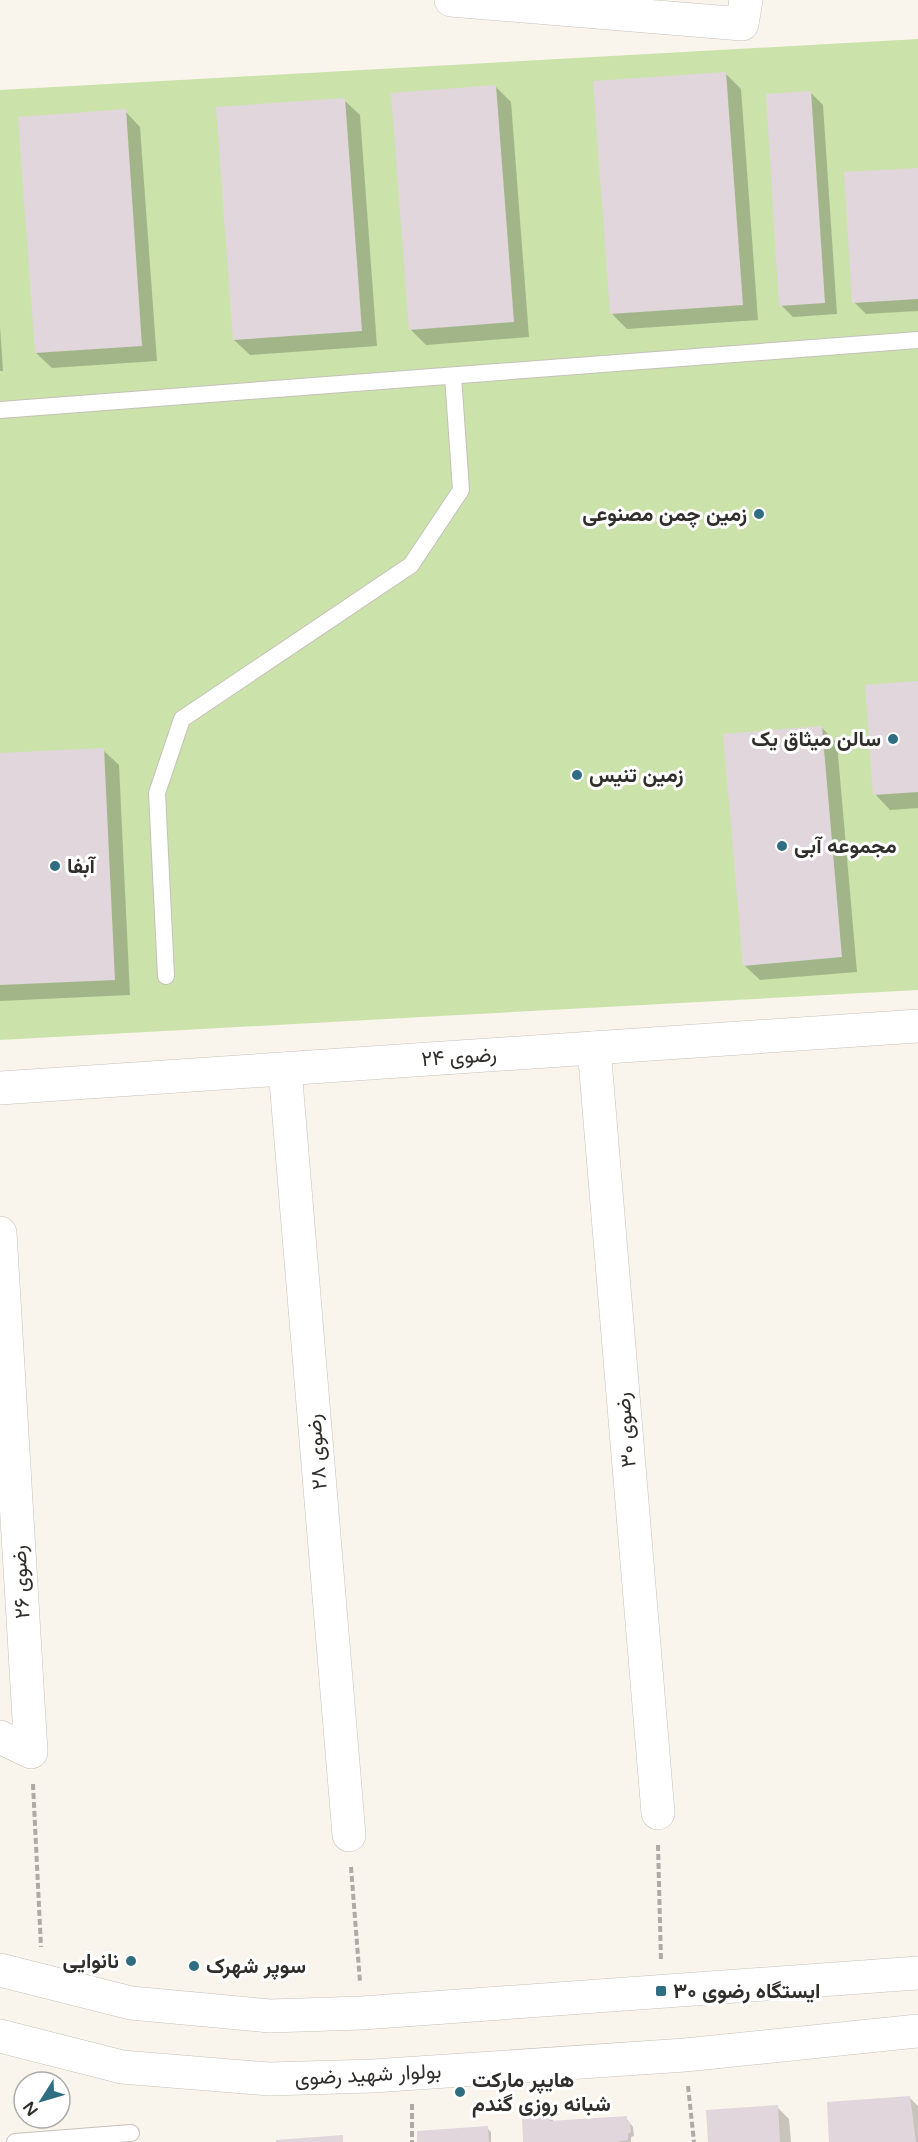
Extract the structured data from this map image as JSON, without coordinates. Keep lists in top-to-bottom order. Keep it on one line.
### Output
{"streets":{"street":["رضوی ۲۴","رضوی ۳۰","رضوی ۲۸","رضوی ۲۶","بولوار شهید رضوی"]},"crossings":[["رضوی ۲۴","رضوی ۳۰"],["رضوی ۲۴","رضوی ۲۸"]],"places":{"other":["زمین چمن مصنوعی","سالن میثاق یک","زمین تنیس","مجموعه آبی","آبفا","نانوایی","سوپر شهرک","هایپر مارکت شبانه روزی گندم"],"transit":["ایستگاه رضوی ۳۰"]},"north":"bottom left"}
